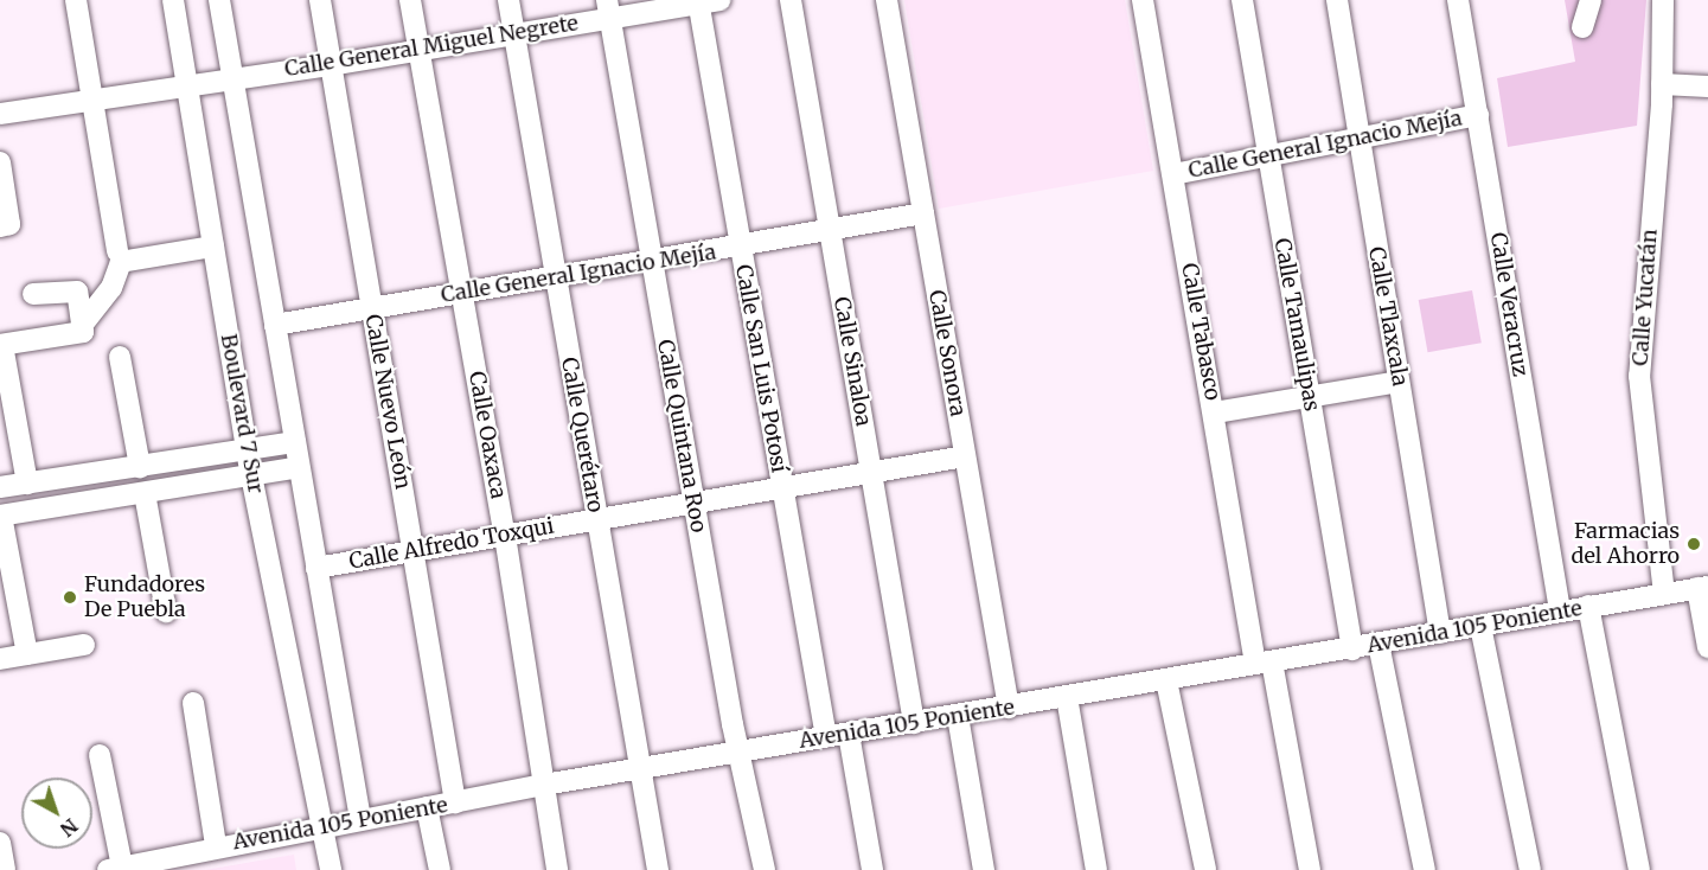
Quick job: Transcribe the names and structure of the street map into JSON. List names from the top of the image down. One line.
{"streets":{"street":["Calle General Miguel Negrete","Calle General Ignacio Mejía","Calle Yucatán","Calle Veracruz","Calle Tlaxcala","Calle Tamaulipas","Calle Tabasco","Calle Sonora","Calle Sinaloa","Calle San Luis Potosí","Calle Nuevo León","Boulevard 7 Sur","Calle Oaxaca","Calle Querétaro","Calle Quintana Roo","Calle Alfredo Toxqui","Avenida 105 Poniente"]},"crossings":[["Calle General Miguel Negrete","Calle San Luis Potosí"],["Calle General Miguel Negrete","Calle Nuevo León"],["Calle General Miguel Negrete","Boulevard 7 Sur"],["Calle General Miguel Negrete","Calle Oaxaca"],["Calle General Miguel Negrete","Calle Querétaro"],["Calle General Miguel Negrete","Calle Quintana Roo"],["Calle General Ignacio Mejía","Calle Veracruz"],["Calle General Ignacio Mejía","Calle Tlaxcala"],["Calle General Ignacio Mejía","Calle Tamaulipas"],["Calle General Ignacio Mejía","Calle Tabasco"],["Calle General Ignacio Mejía","Calle Sonora"],["Calle General Ignacio Mejía","Calle Sinaloa"],["Calle General Ignacio Mejía","Calle San Luis Potosí"],["Calle General Ignacio Mejía","Calle Nuevo León"],["Calle General Ignacio Mejía","Calle Oaxaca"],["Calle General Ignacio Mejía","Calle Querétaro"],["Calle General Ignacio Mejía","Calle Quintana Roo"],["Calle Yucatán","Avenida 105 Poniente"],["Calle Veracruz","Avenida 105 Poniente"],["Calle Tlaxcala","Avenida 105 Poniente"],["Calle Tamaulipas","Avenida 105 Poniente"],["Calle Tabasco","Avenida 105 Poniente"],["Calle Sonora","Calle Alfredo Toxqui"],["Calle Sonora","Avenida 105 Poniente"],["Calle Sinaloa","Calle Alfredo Toxqui"],["Calle Sinaloa","Avenida 105 Poniente"],["Calle San Luis Potosí","Calle Alfredo Toxqui"],["Calle San Luis Potosí","Avenida 105 Poniente"],["Calle Nuevo León","Calle Alfredo Toxqui"],["Calle Nuevo León","Avenida 105 Poniente"],["Boulevard 7 Sur","Avenida 105 Poniente"],["Calle Oaxaca","Calle Alfredo Toxqui"],["Calle Oaxaca","Avenida 105 Poniente"],["Calle Querétaro","Calle Alfredo Toxqui"],["Calle Querétaro","Avenida 105 Poniente"],["Calle Quintana Roo","Calle Alfredo Toxqui"],["Calle Quintana Roo","Avenida 105 Poniente"]],"places":["Farmacias del Ahorro","Fundadores De Puebla"],"north":"bottom right"}
